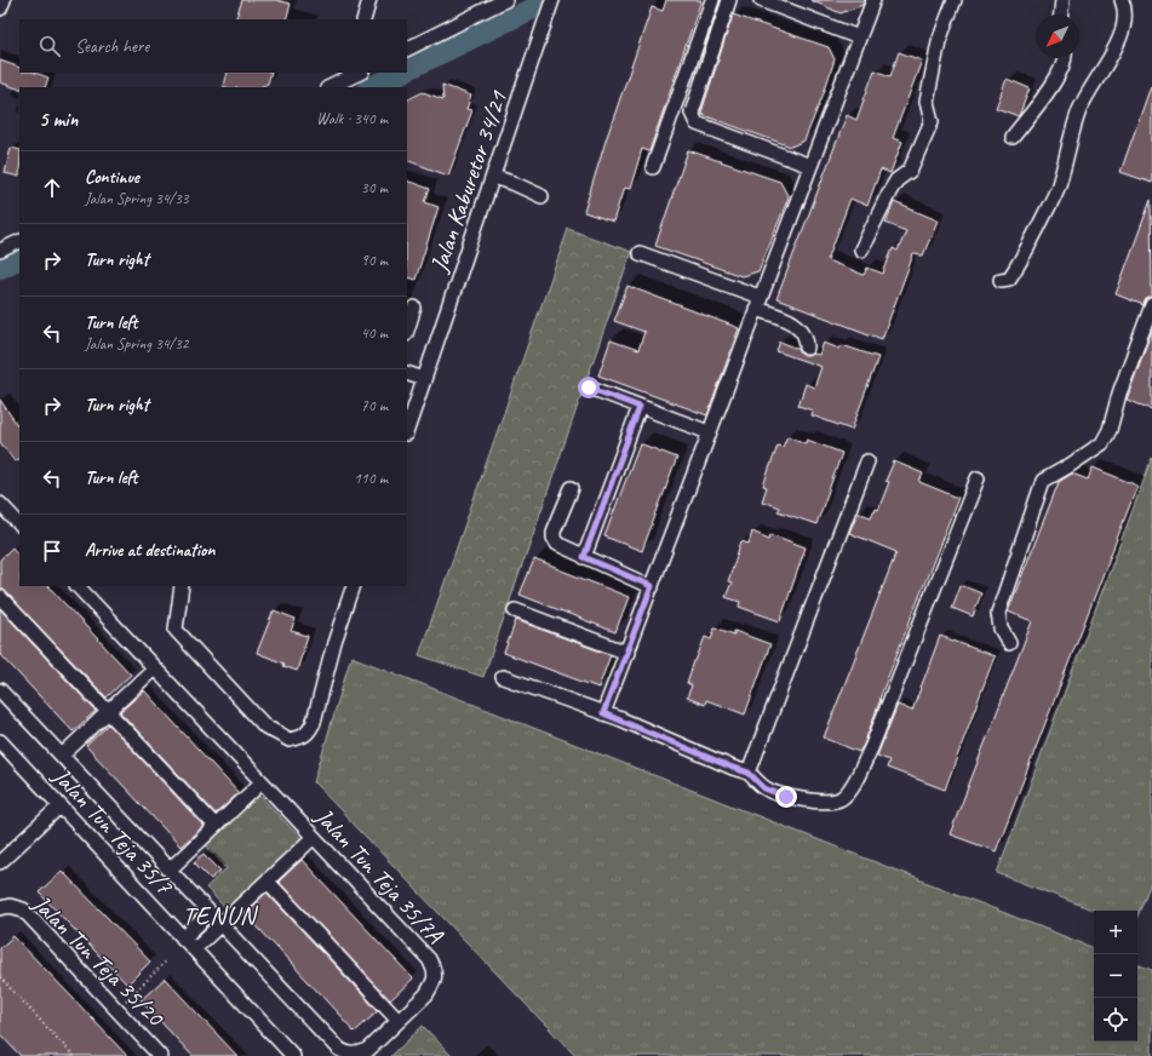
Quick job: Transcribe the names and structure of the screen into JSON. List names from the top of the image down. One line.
{"streets":{"street":["Jalan Kaburetor 34/21","Jalan Tun Teja 35/7","Jalan Tun Teja 35/7A","Jalan Tun Teja 35/20"]},"districts":["TENUN"],"north":"bottom left","page":{"search":"Search here","heading":["5 min","Walk · 340 m"],"list":[["Continue","Jalan Spring 34/33","30 m"],["Turn right","90 m"],["Turn left","Jalan Spring 34/32","40 m"],["Turn right","70 m"],["Turn left","110 m"],"Arrive at destination"],"map_buttons":["+","−"]}}
